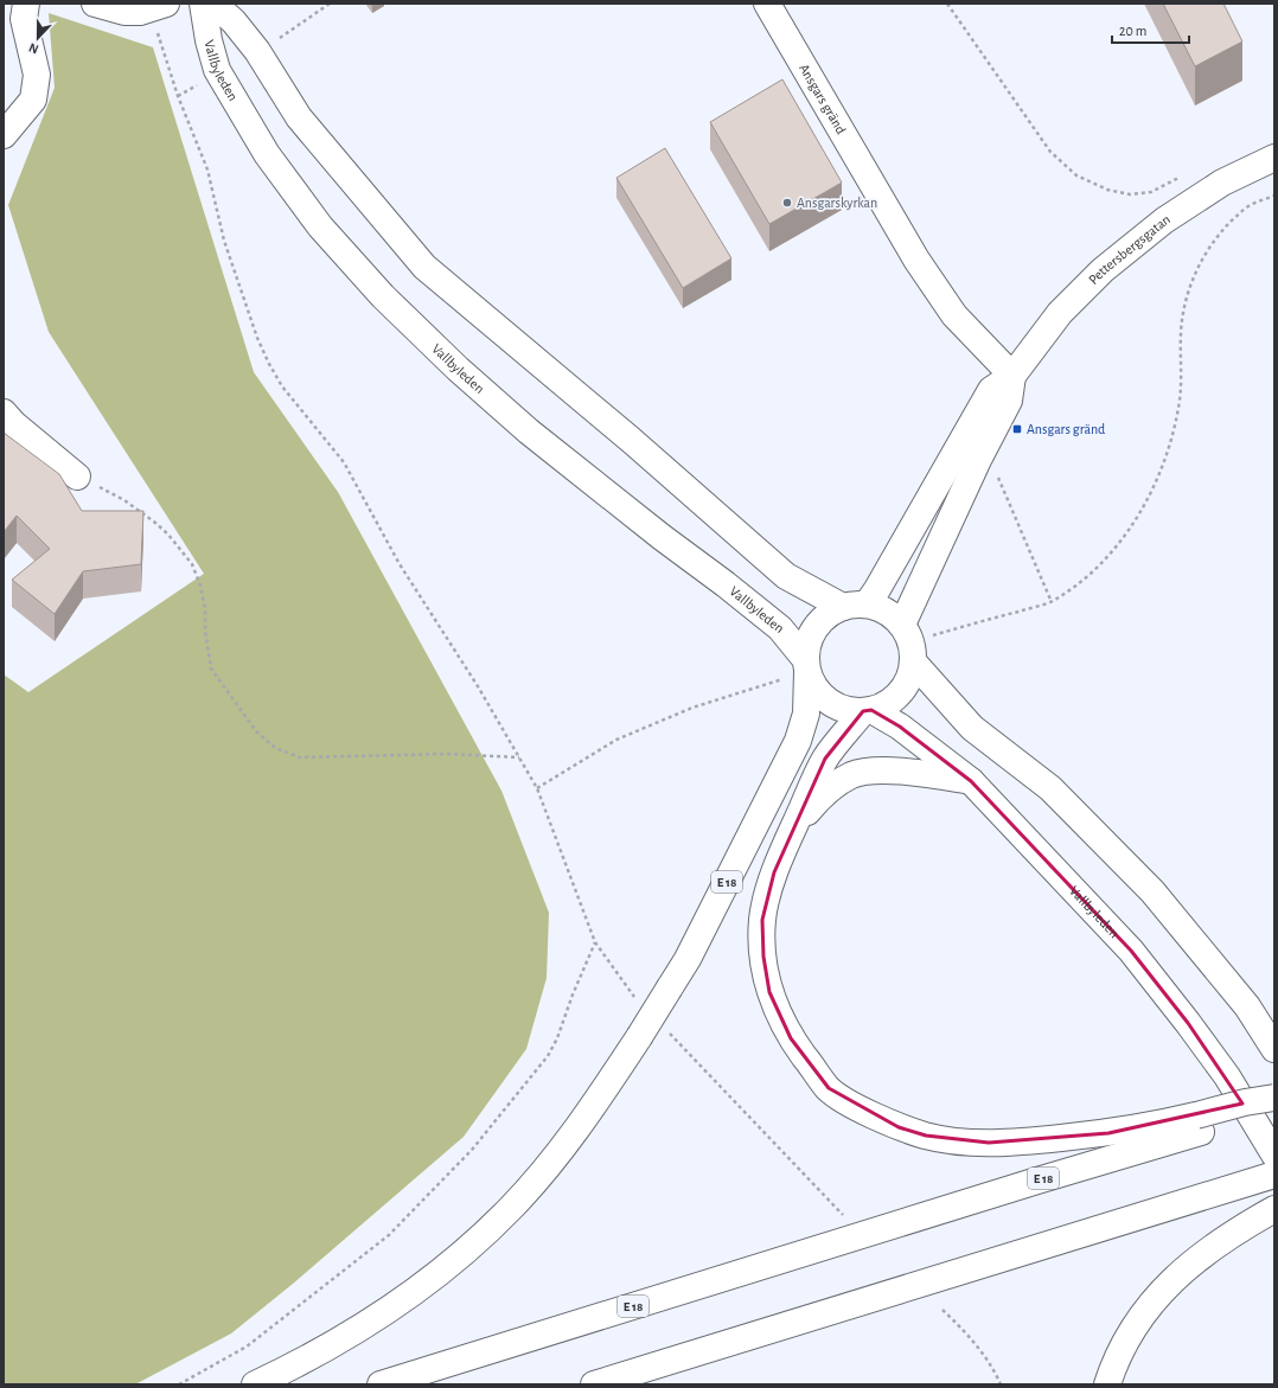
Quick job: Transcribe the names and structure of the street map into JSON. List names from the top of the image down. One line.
{"streets":{"main road":["Vallbyleden","Ansgars gränd","Pettersbergsgatan","E 18"]},"crossings":[["Vallbyleden","Pettersbergsgatan"],["Vallbyleden","E 18"],["Ansgars gränd","Pettersbergsgatan"],["Pettersbergsgatan","E 18"]],"places":{"other":["Ansgarskyrkan"],"transit":["Ansgars gränd"]},"scale_bar":"20 m","north":"bottom"}
